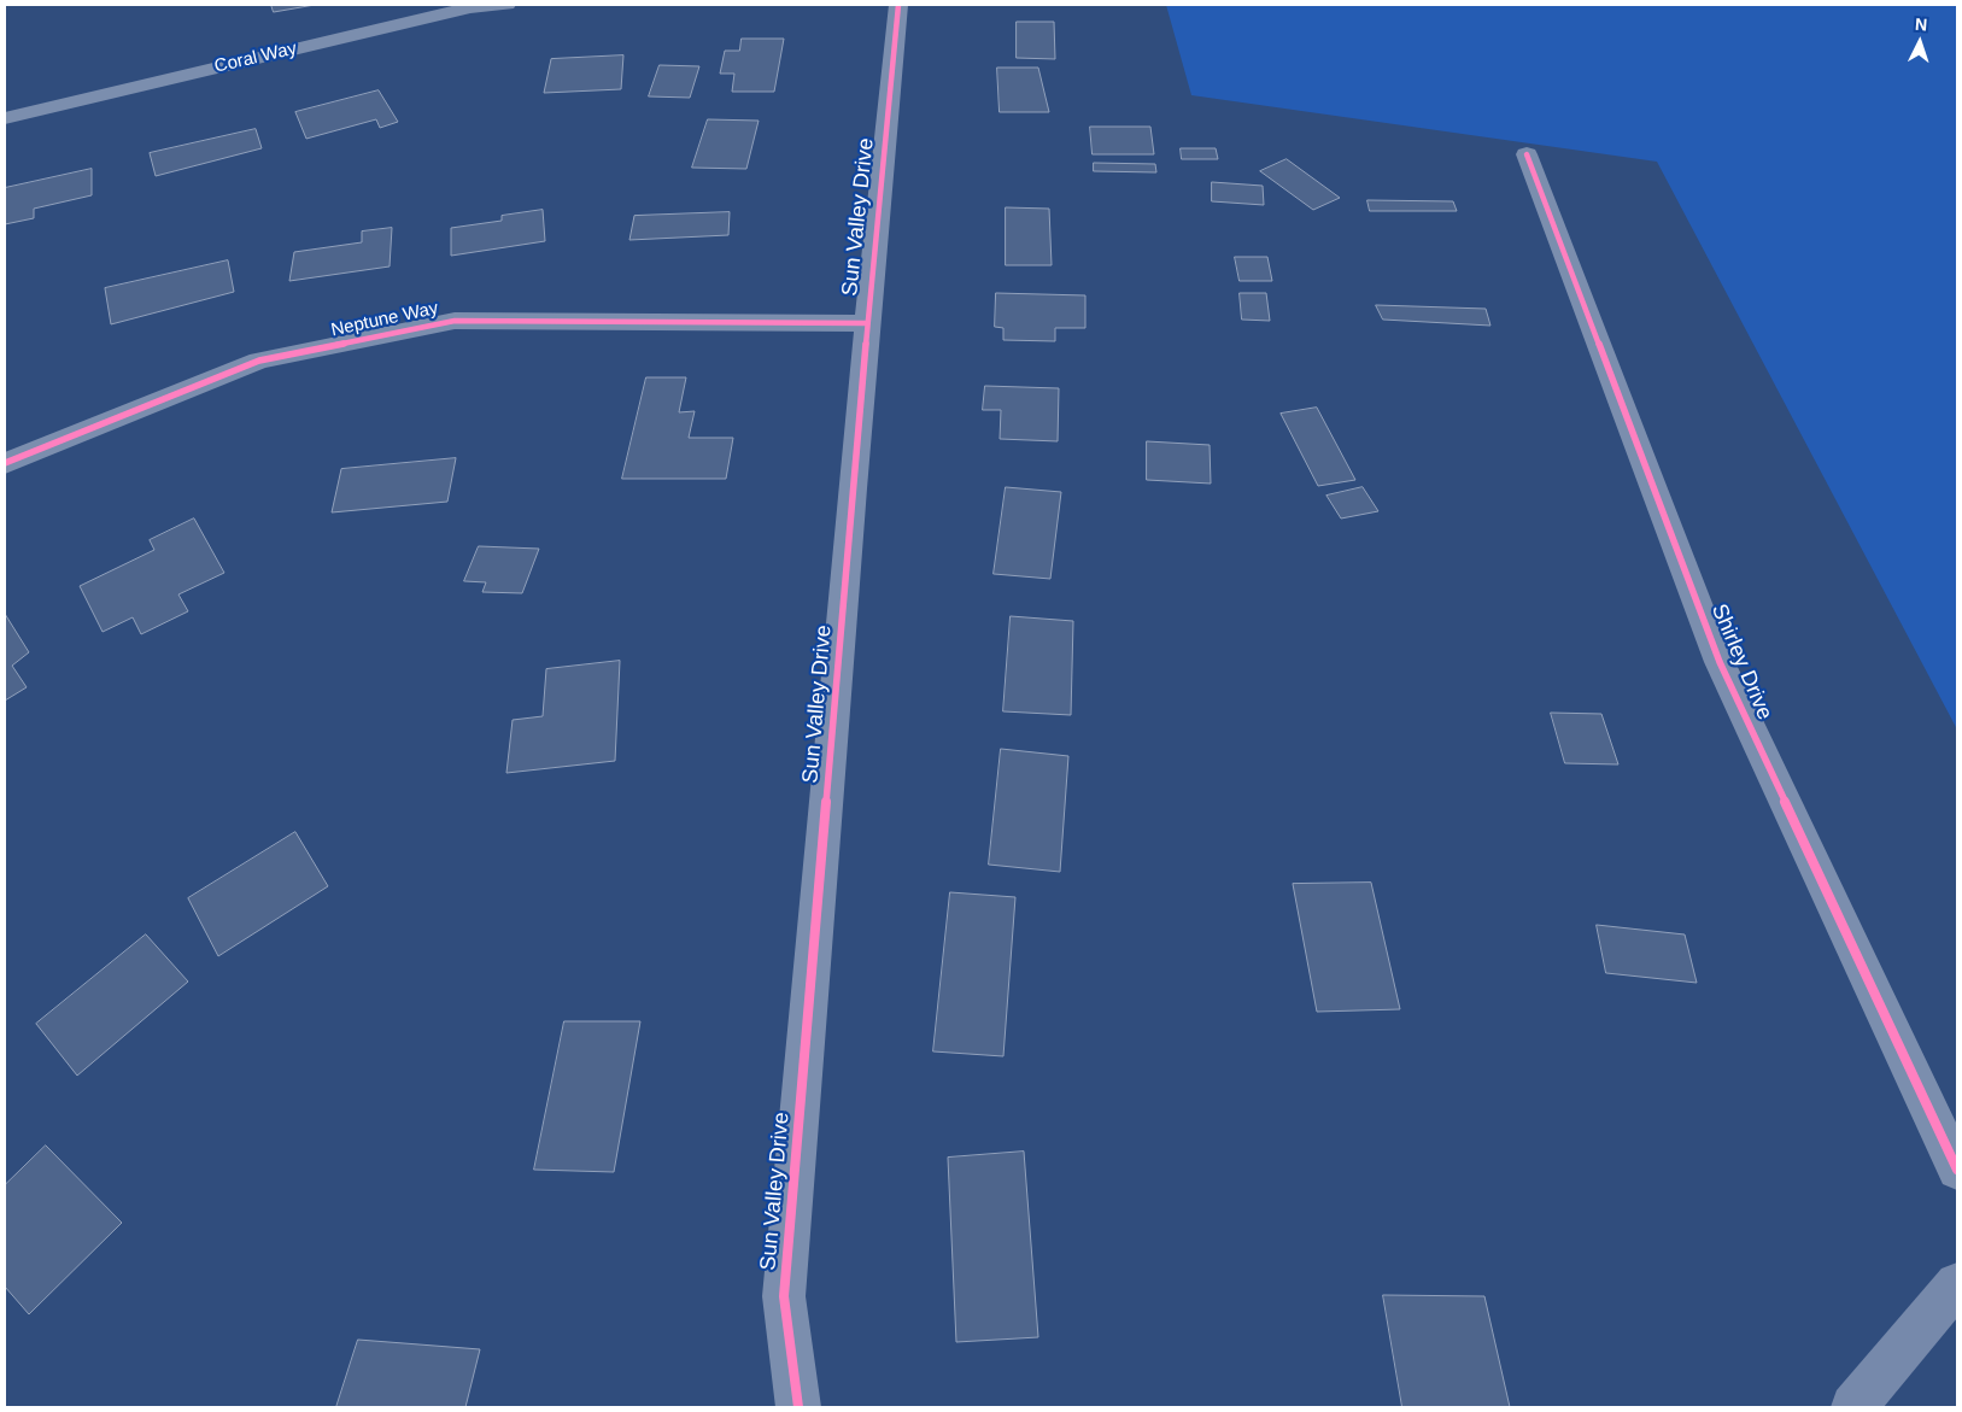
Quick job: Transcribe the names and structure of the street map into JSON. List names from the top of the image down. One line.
{"streets":{"street":["Coral Way","Sun Valley Drive","Neptune Way","Shirley Drive"]},"crossings":[["Sun Valley Drive","Neptune Way"]],"north":"top"}
